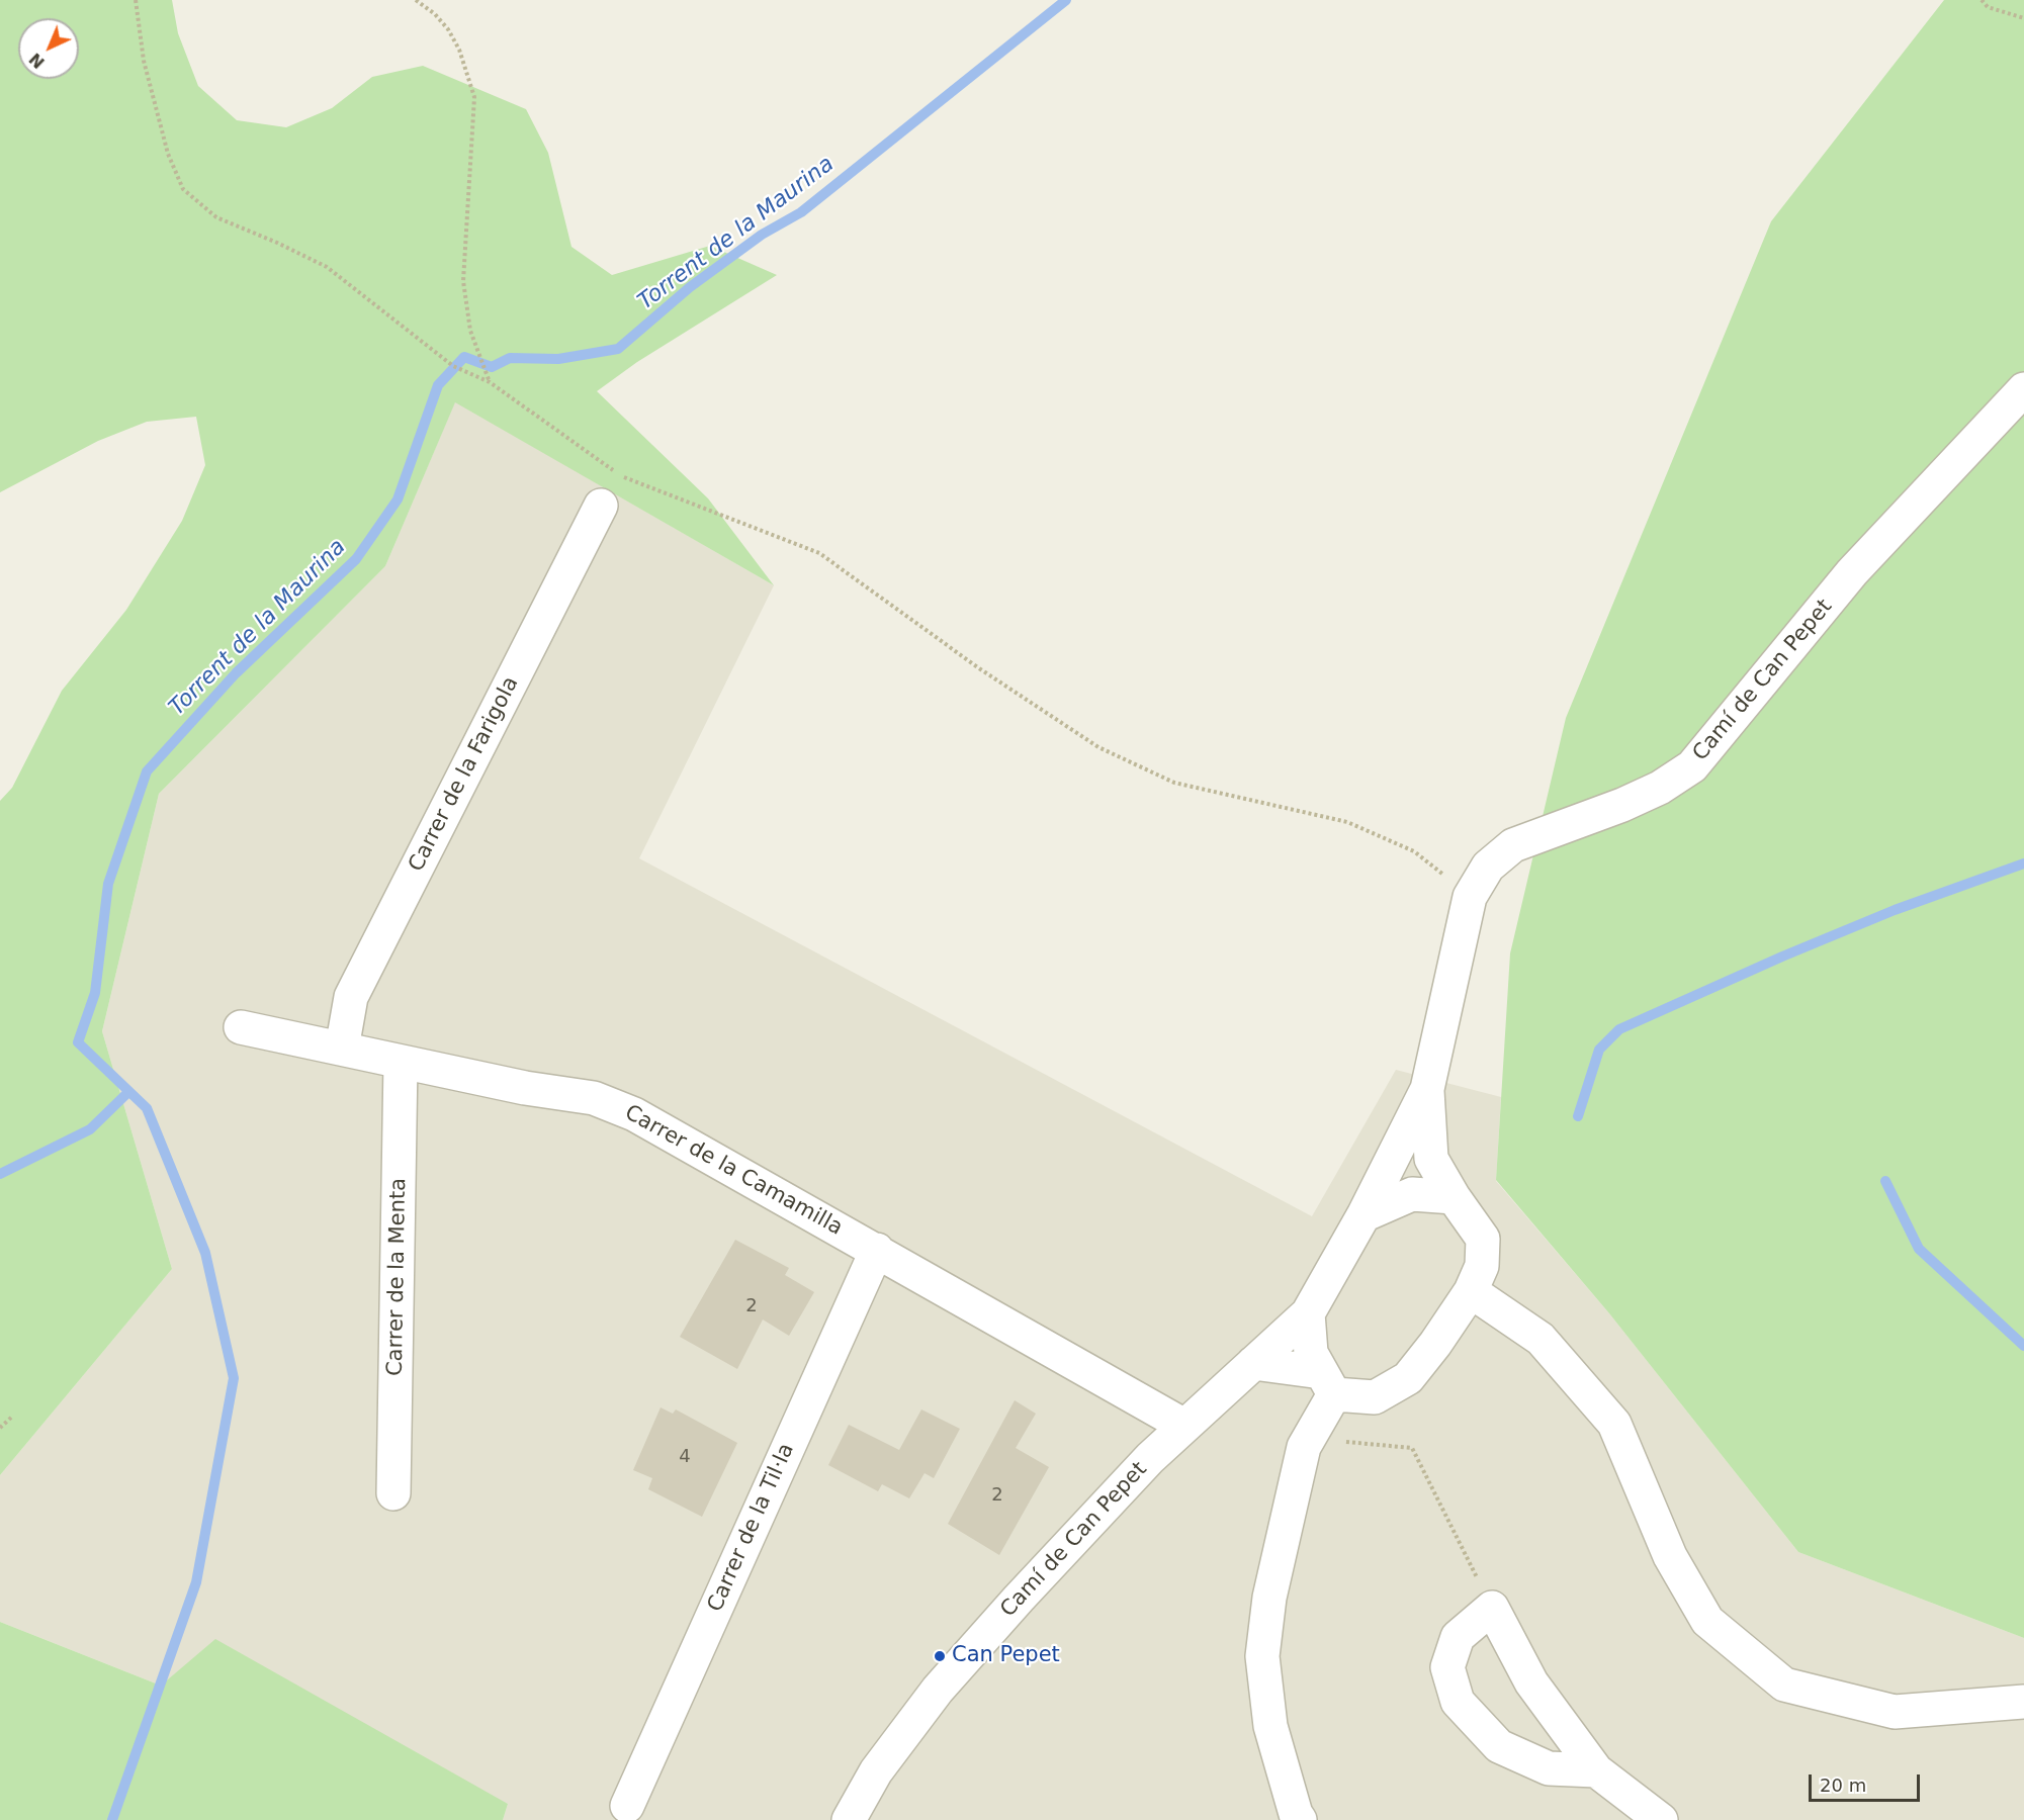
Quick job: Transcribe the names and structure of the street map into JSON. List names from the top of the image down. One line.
{"streets":{"street":["Camí de Can Pepet","Carrer de la Farigola","Carrer de la Camamilla","Carrer de la Menta","Carrer de la Til·la"]},"crossings":[["Camí de Can Pepet","Carrer de la Camamilla"],["Carrer de la Farigola","Carrer de la Camamilla"],["Carrer de la Camamilla","Carrer de la Menta"],["Carrer de la Camamilla","Carrer de la Til·la"]],"water":["Torrent de la Maurina"],"places":["Can Pepet"],"house_numbers":["2","4","2"],"scale_bar":"20 m","north":"bottom left"}
